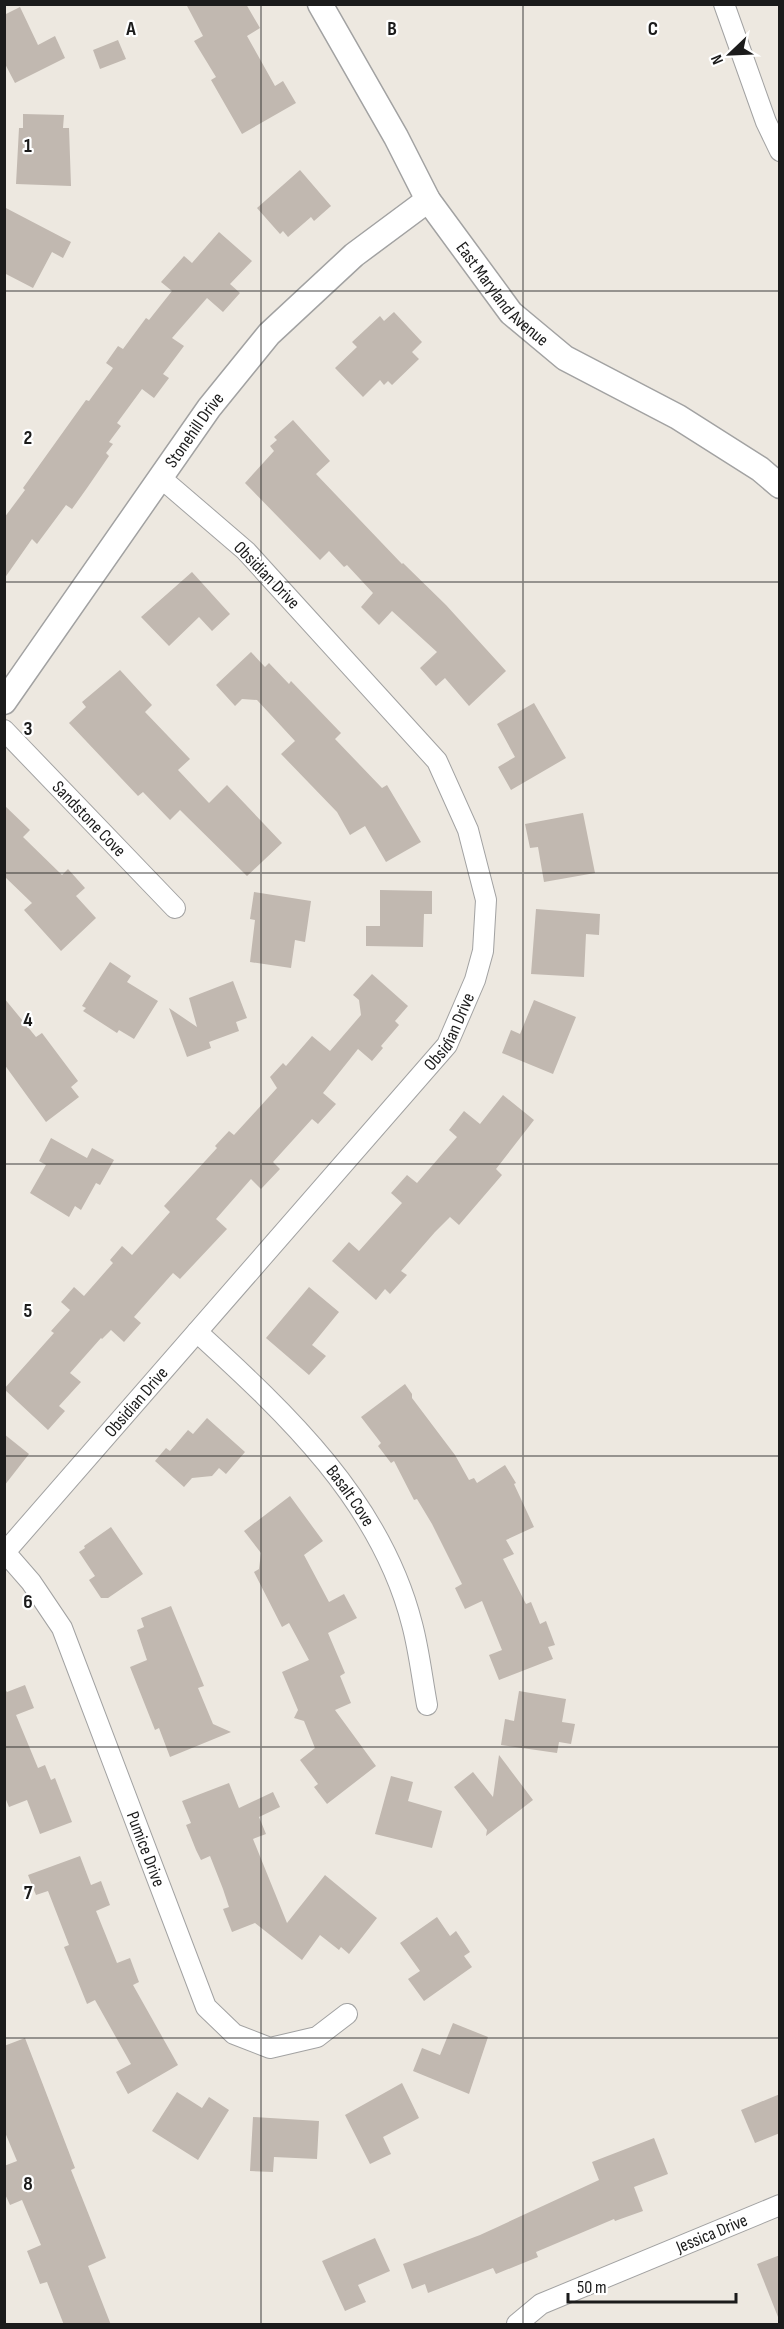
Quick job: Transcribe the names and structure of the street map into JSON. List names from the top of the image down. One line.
{"streets":{"street":["East Maryland Avenue","Stonehill Drive","Obsidian Drive","Sandstone Cove","Basalt Cove","Pumice Drive","Jessica Drive"]},"crossings":[["East Maryland Avenue","Stonehill Drive"],["Stonehill Drive","Obsidian Drive"],["Obsidian Drive","Basalt Cove"],["Obsidian Drive","Pumice Drive"]],"scale_bar":"50 m","north":"bottom left","grid":{"columns":["A","B","C"],"rows":["1","2","3","4","5","6","7","8"]}}
